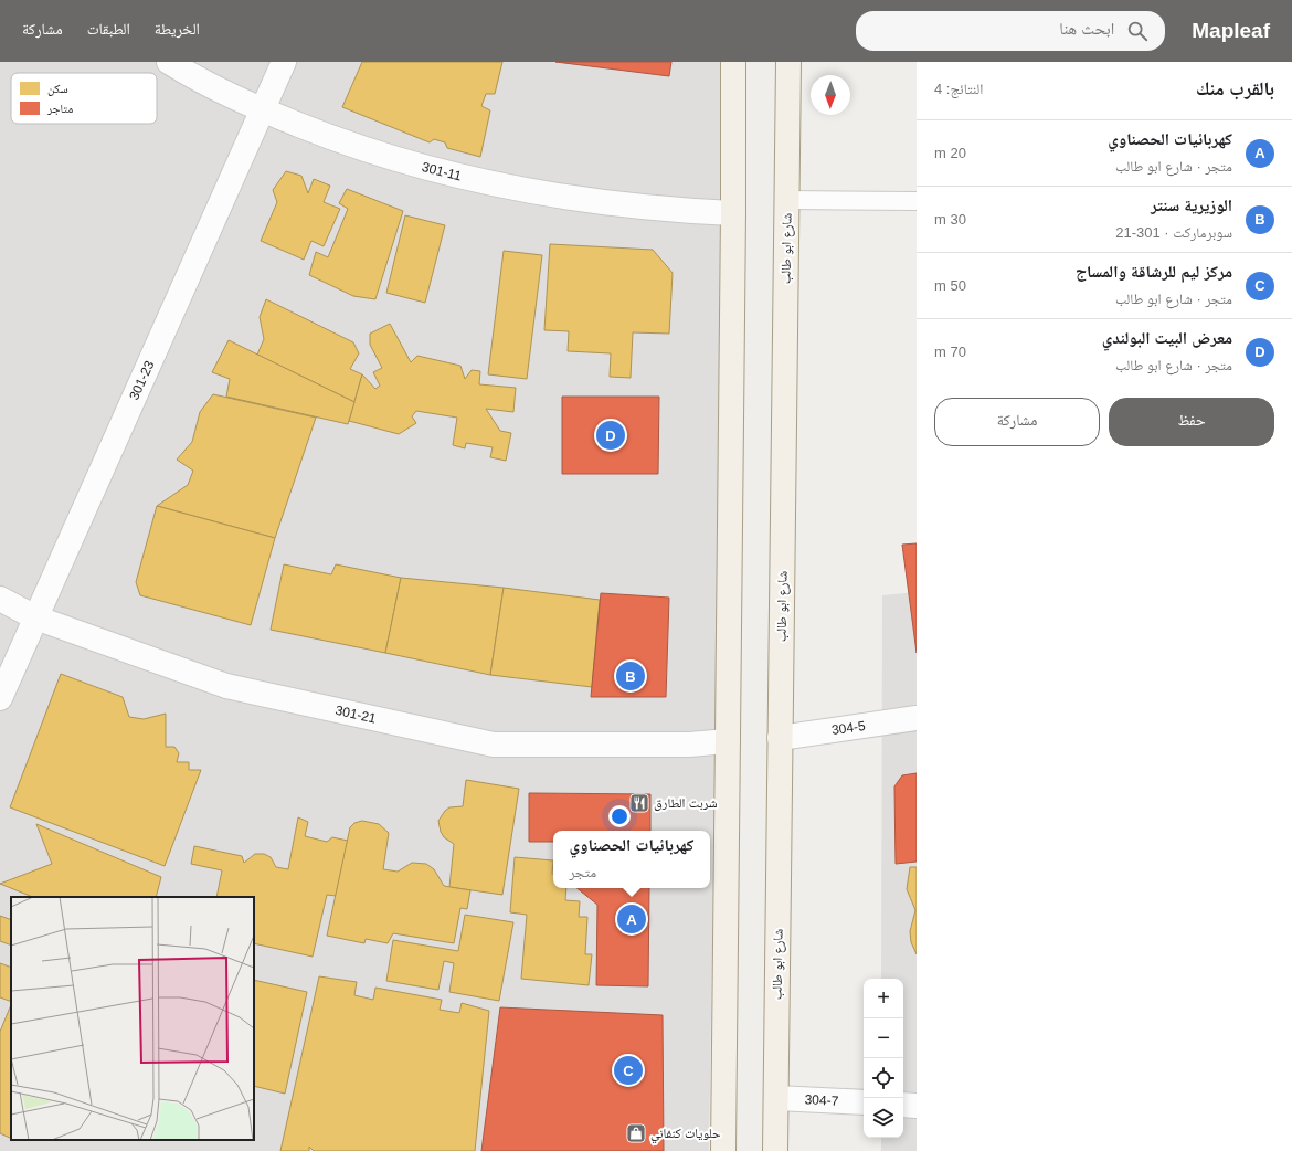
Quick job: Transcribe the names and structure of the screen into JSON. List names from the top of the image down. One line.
{"streets":{"main road":["شارع ابو طالب"],"street":["301-11","301-23","301-21","304-5","304-7"]},"crossings":[["301-11","301-23"],["شارع ابو طالب","304-5"],["شارع ابو طالب","304-7"],["301-23","301-21"]],"places":{"restaurant":["شربت الطارق"],"shop":["حلويات كنفاني"]},"legend":["سكن","متاجر"],"north":"bottom","page":{"header":"Mapleaf","search":"ابحث هنا","nav":["الخريطة","الطبقات","مشاركة"],"heading":["بالقرب منك","النتائج: 4"],"list":[{"mark":"A","name":"كهربائيات الحصناوي","note":"متجر · شارع ابو طالب","value":"20 m"},{"mark":"B","name":"الوزيرية سنتر","note":"سوبرماركت · 301-21","value":"30 m"},{"mark":"C","name":"مركز ليم للرشاقة والمساج","note":"متجر · شارع ابو طالب","value":"50 m"},{"mark":"D","name":"معرض البيت البولندي","note":"متجر · شارع ابو طالب","value":"70 m"}],"buttons":["حفظ","مشاركة"],"pins":["D","B","A","C"],"popup":["كهربائيات الحصناوي","متجر"],"map_buttons":["+","−"]}}
